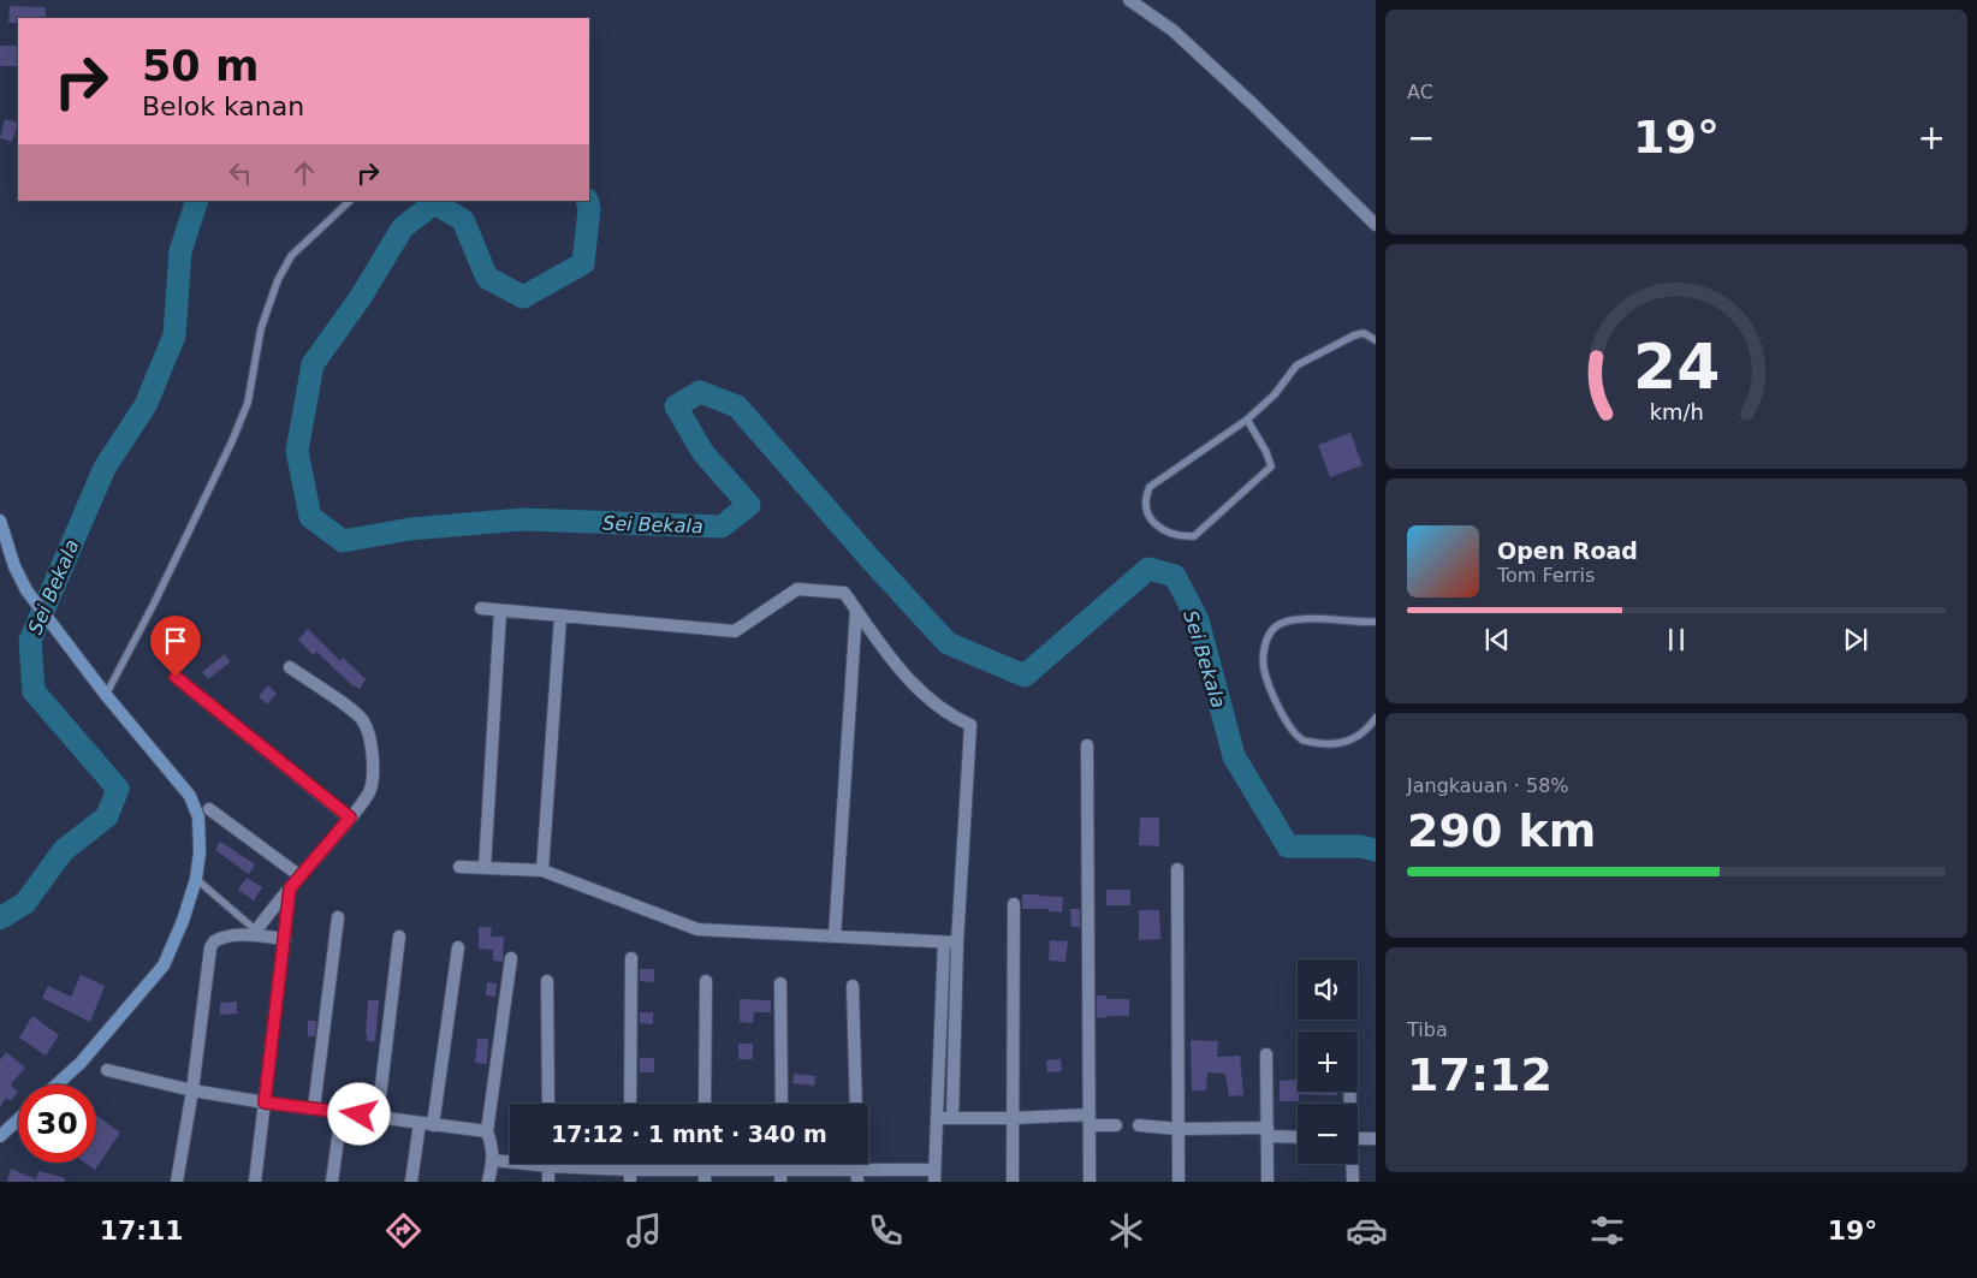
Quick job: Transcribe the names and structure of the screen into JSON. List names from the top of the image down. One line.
{"water":["Sei Bekala"],"page":{"tile":["AC",["Jangkauan · 58%","290 km"],["Tiba","17:12"]],"turn":["50 m","Belok kanan"],"heat":["−","19°","+"],"song":["Open Road","Tom Ferris"],"map_buttons":["+","−"],"limit":"30","trip":"17:12 · 1 mnt · 340 m","tabs":["17:11","19°"],"gauge":["24","km/h"]}}
